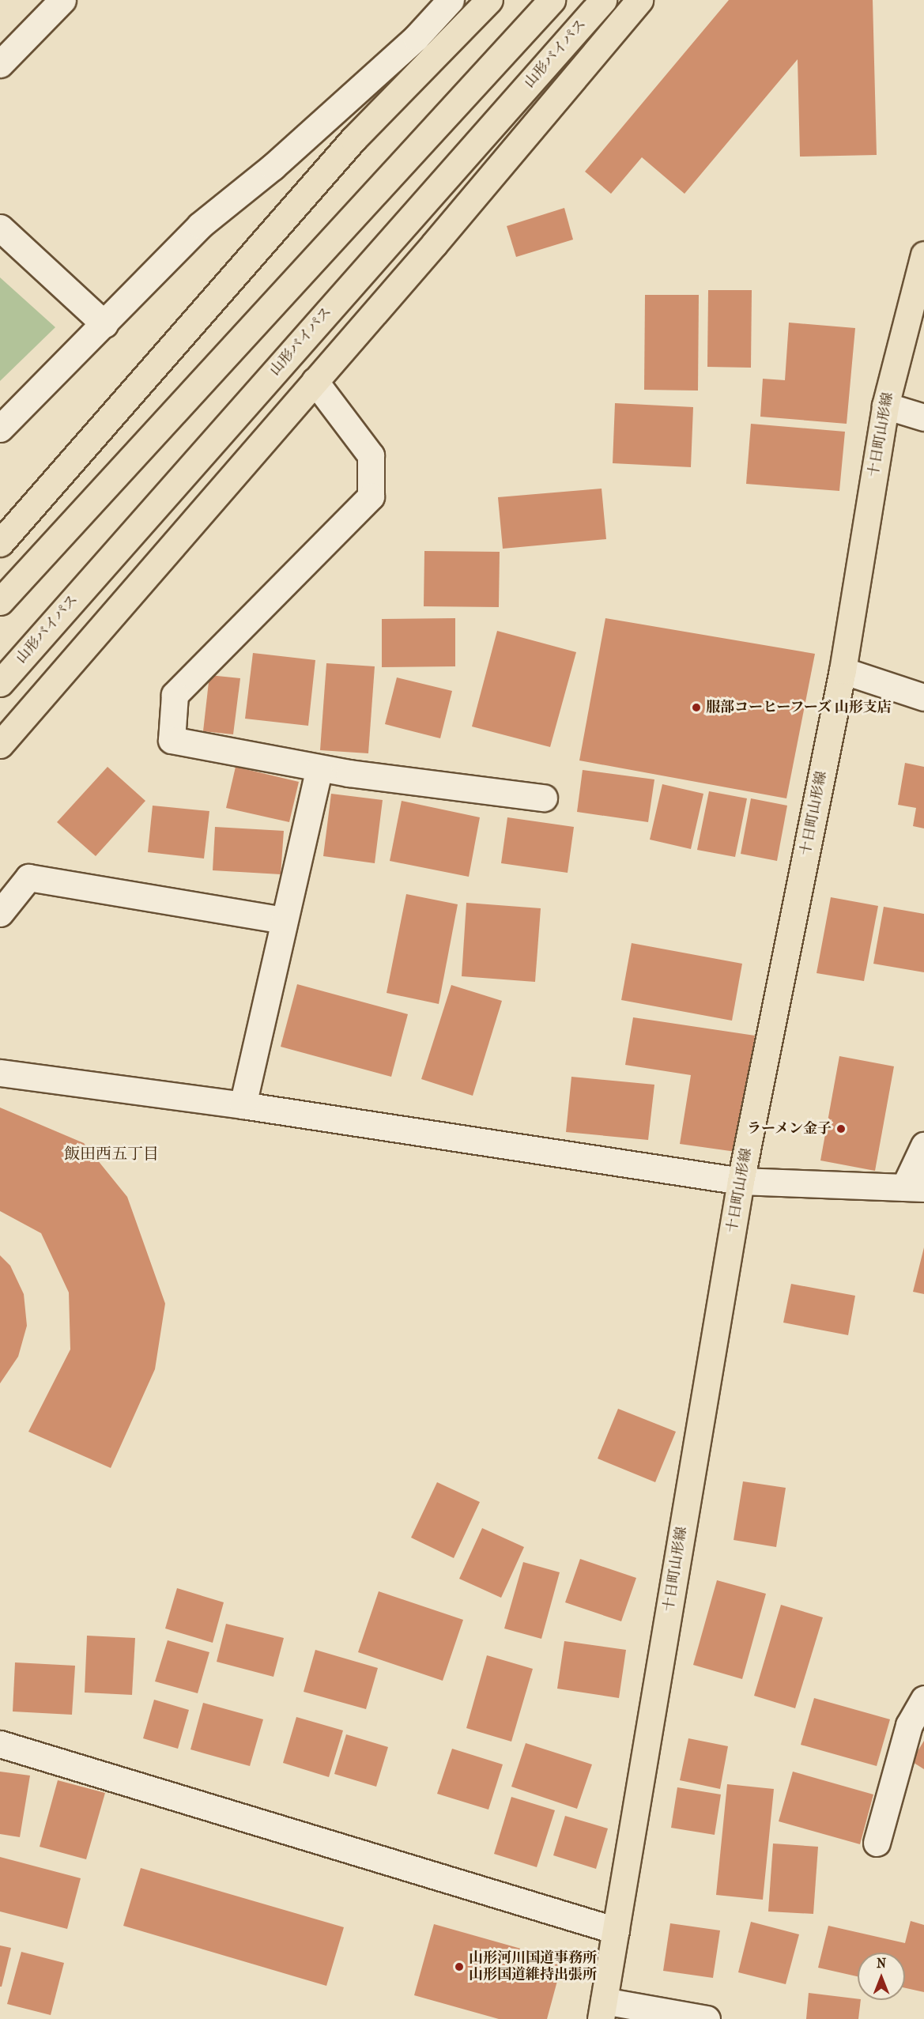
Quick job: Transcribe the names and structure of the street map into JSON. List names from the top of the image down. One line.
{"streets":{"main road":["山形バイパス","十日町山形線"]},"districts":["飯田西五丁目"],"places":["服部コーヒーフーズ 山形支店","ラーメン金子","山形河川国道事務所 山形国道維持出張所"],"north":"top"}
